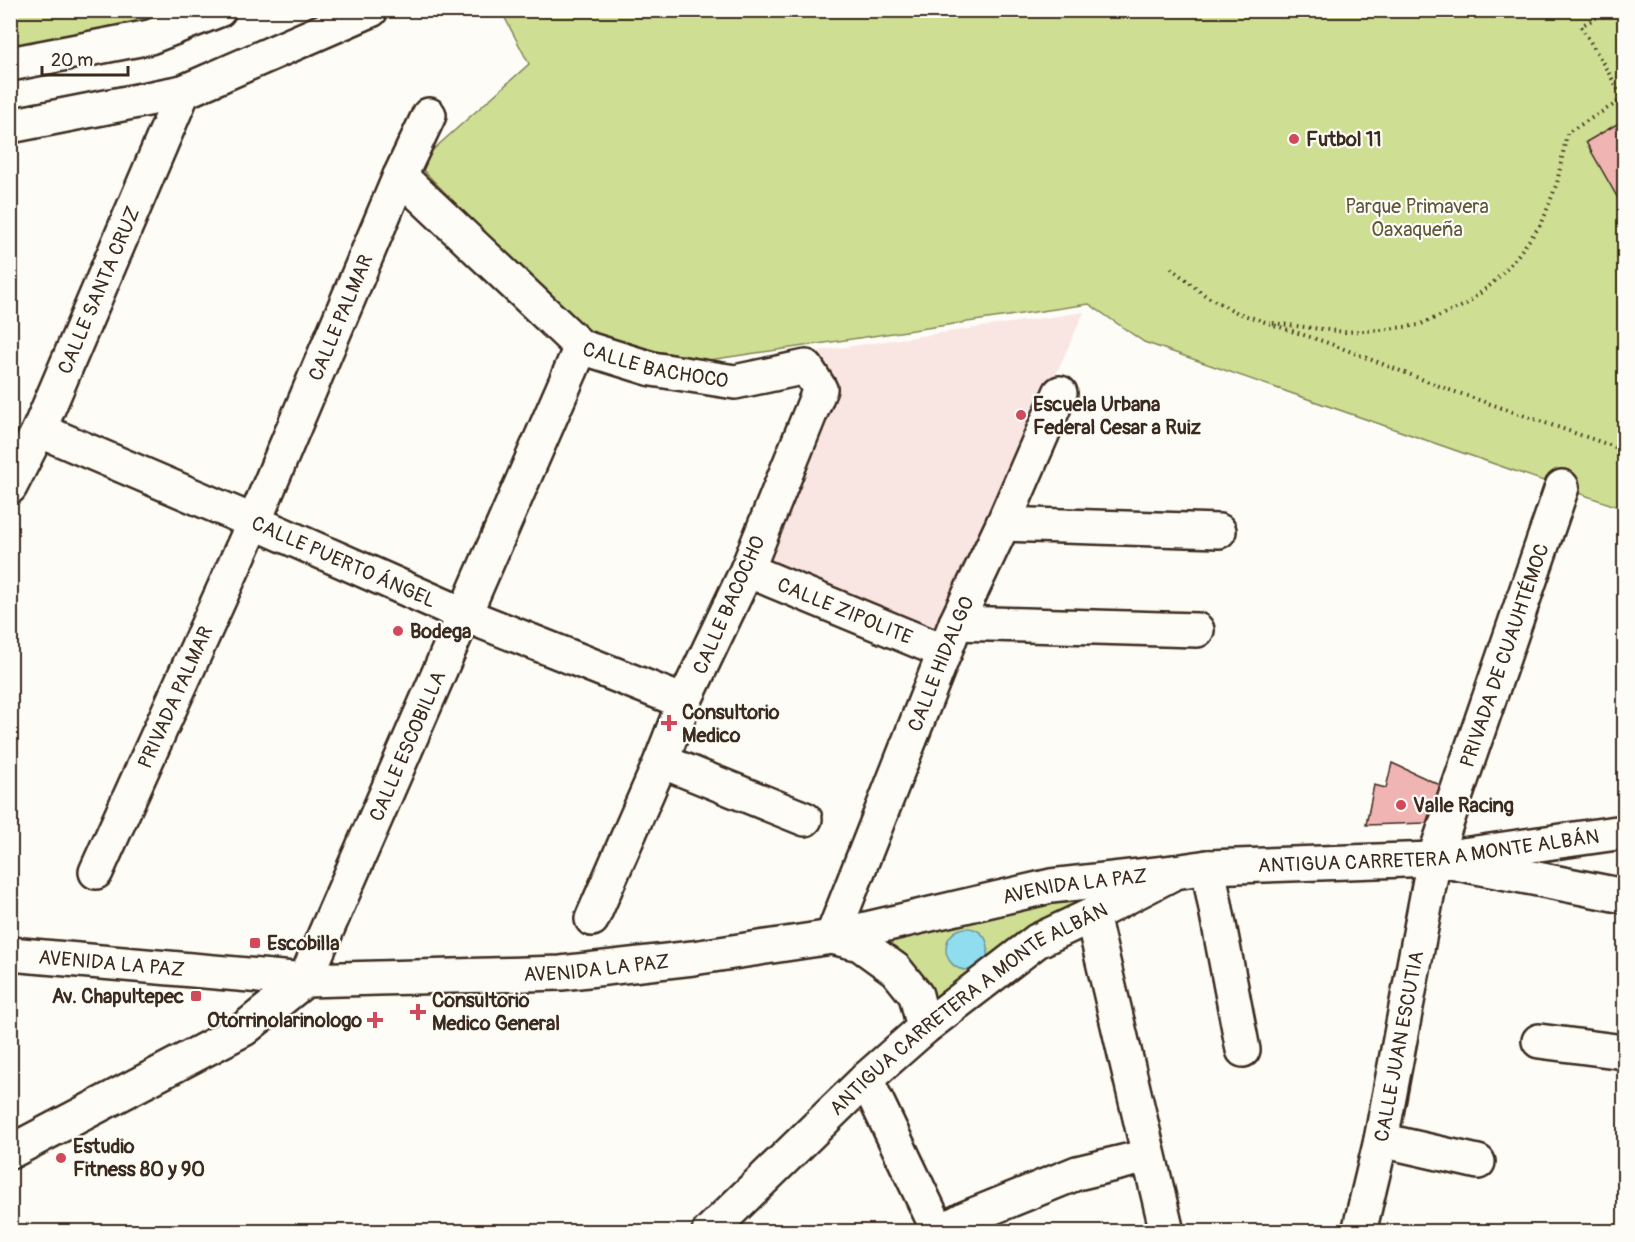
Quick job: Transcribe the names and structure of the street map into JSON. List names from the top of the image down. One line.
{"streets":{"street":["CALLE SANTA CRUZ","CALLE PALMAR","CALLE BACHOCO","CALLE PUERTO ÁNGEL","CALLE BACOCHO","CALLE ZIPOLITE","PRIVADA DE CUAUHTÉMOC","CALLE HIDALGO","PRIVADA PALMAR","CALLE ESCOBILLA","ANTIGUA CARRETERA A MONTE ALBÁN","AVENIDA LA PAZ","CALLE JUAN ESCUTIA"]},"crossings":[["CALLE SANTA CRUZ","CALLE PUERTO ÁNGEL"],["CALLE PALMAR","CALLE BACHOCO"],["CALLE PALMAR","CALLE PUERTO ÁNGEL"],["CALLE PALMAR","PRIVADA PALMAR"],["CALLE BACHOCO","CALLE BACOCHO"],["CALLE BACHOCO","CALLE ESCOBILLA"],["CALLE PUERTO ÁNGEL","CALLE BACOCHO"],["CALLE PUERTO ÁNGEL","PRIVADA PALMAR"],["CALLE PUERTO ÁNGEL","CALLE ESCOBILLA"],["CALLE BACOCHO","CALLE ZIPOLITE"],["CALLE ZIPOLITE","CALLE HIDALGO"],["PRIVADA DE CUAUHTÉMOC","ANTIGUA CARRETERA A MONTE ALBÁN"],["PRIVADA DE CUAUHTÉMOC","CALLE JUAN ESCUTIA"],["CALLE HIDALGO","AVENIDA LA PAZ"],["CALLE ESCOBILLA","AVENIDA LA PAZ"],["ANTIGUA CARRETERA A MONTE ALBÁN","AVENIDA LA PAZ"],["ANTIGUA CARRETERA A MONTE ALBÁN","CALLE JUAN ESCUTIA"]],"parks":["Parque Primavera Oaxaqueña"],"places":{"other":["Futbol 11","Escuela Urbana Federal Cesar a Ruiz","Bodega","Valle Racing","Estudio Fitness 80 y 90"],"health":["Consultorio Medico","Consultorio Medico General","Otorrinolarinologo"],"transit":["Escobilla","Av. Chapultepec"]},"scale_bar":"20 m"}
